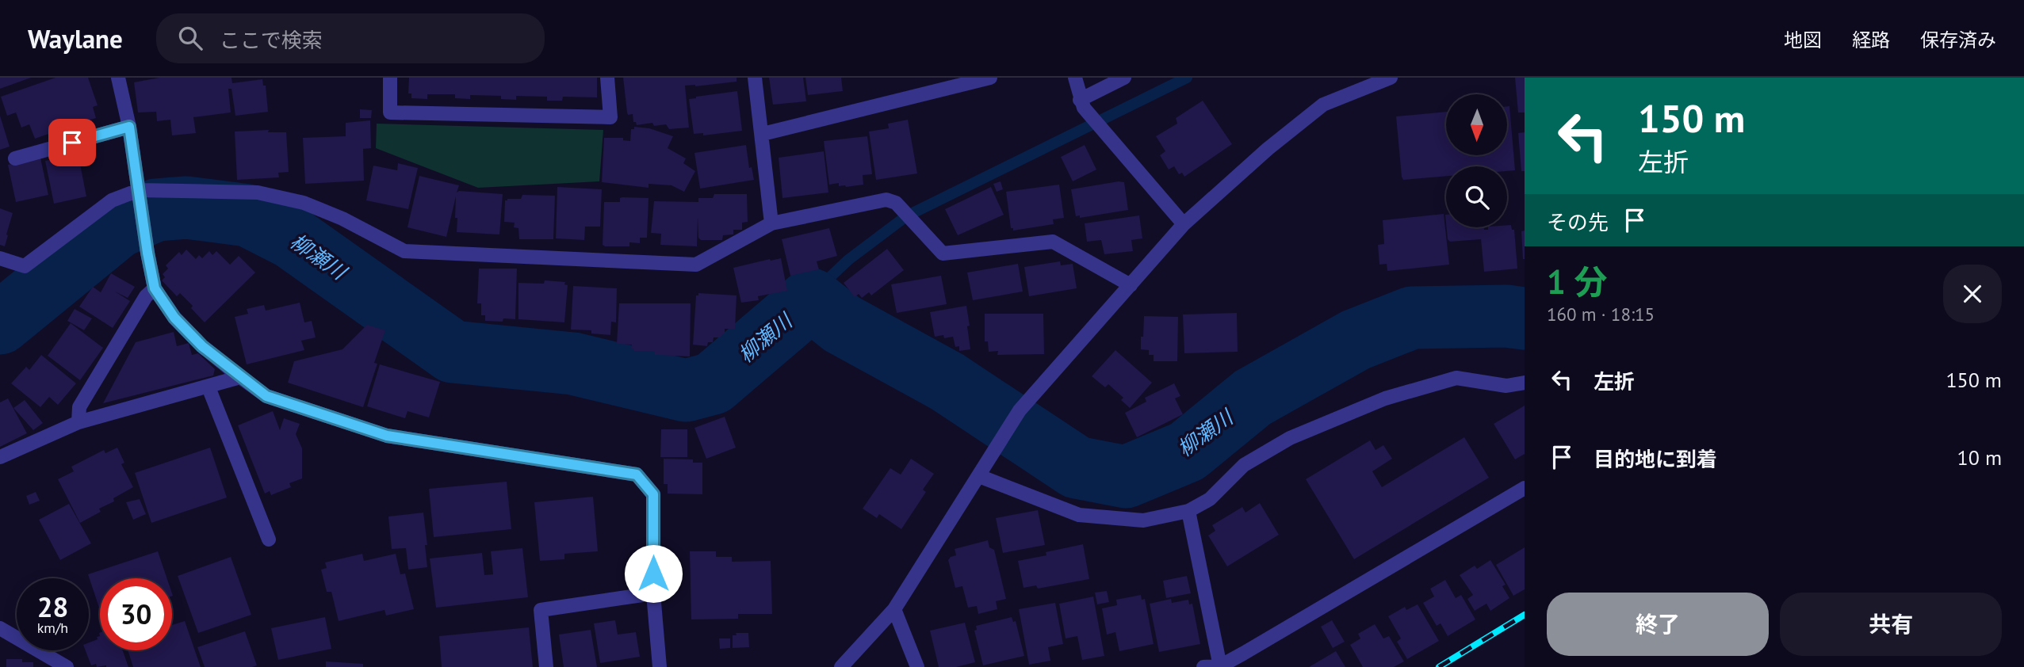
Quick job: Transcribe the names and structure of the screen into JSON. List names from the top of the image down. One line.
{"water":["柳瀬川"],"north":"bottom","page":{"header":"Waylane","search":"ここで検索","nav":["地図","経路","保存済み"],"turn":["150 m","左折"],"then":"その先","heading":["1 分","160 m · 18:15"],"list":[{"name":"左折","value":"150 m"},{"name":"目的地に到着","value":"10 m"}],"speed":"28 km/h","limit":"30","buttons":["終了","共有"]}}
